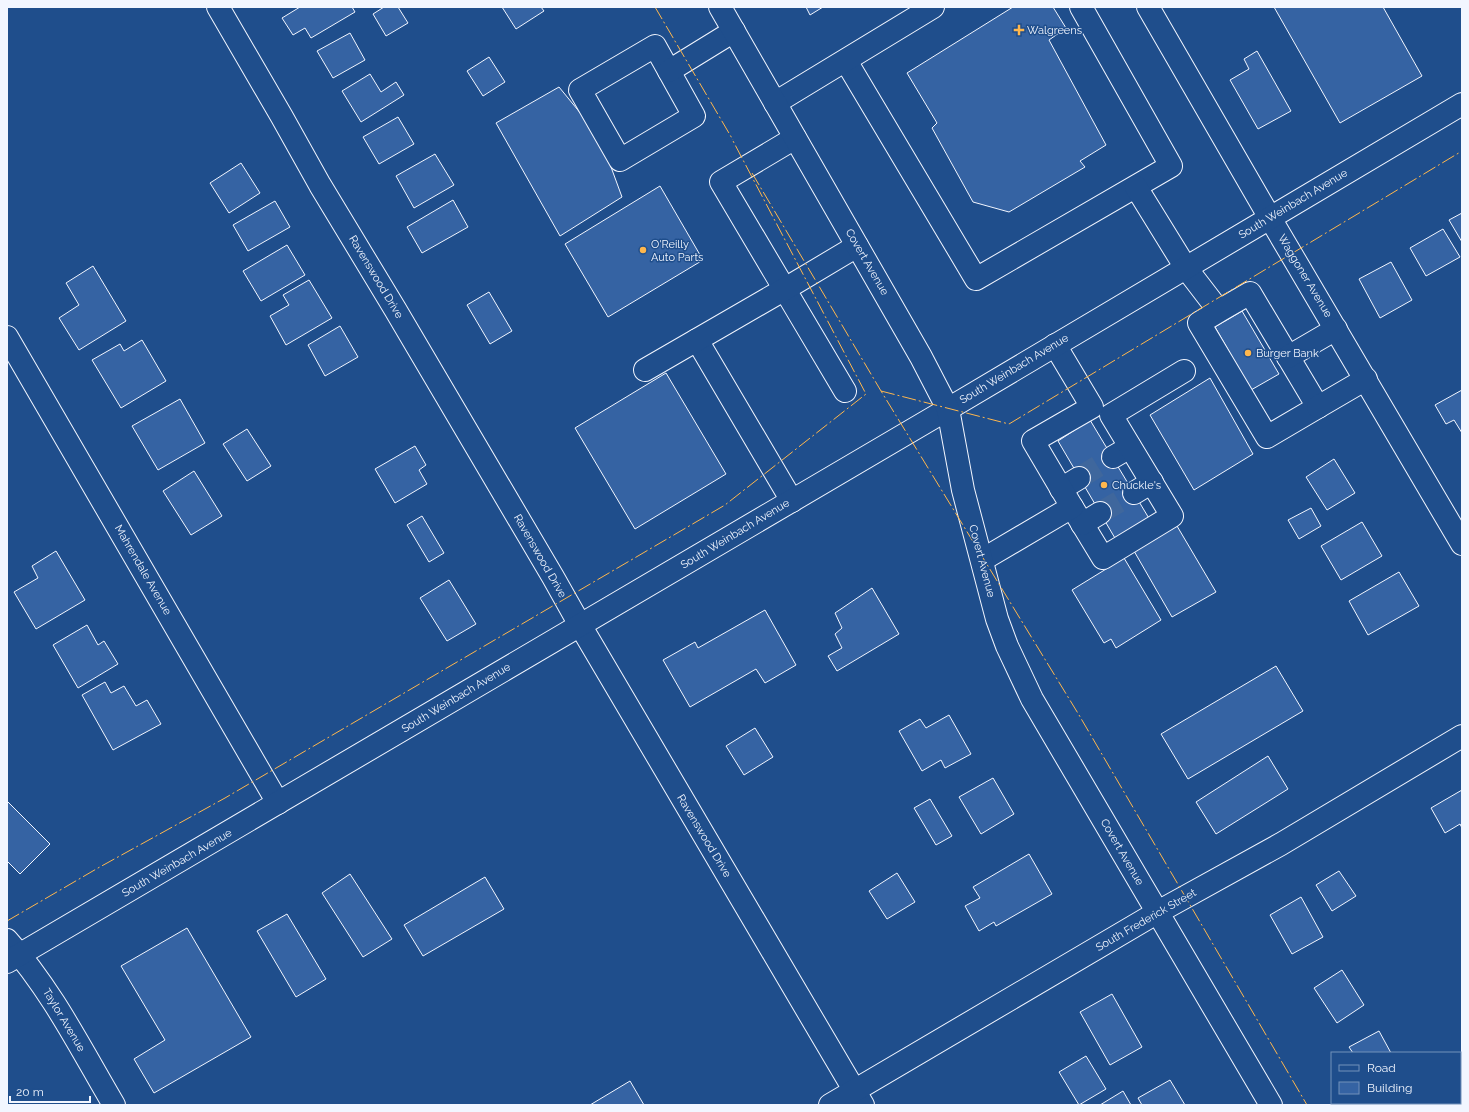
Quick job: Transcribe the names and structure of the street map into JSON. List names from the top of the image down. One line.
{"streets":{"street":["South Weinbach Avenue","Covert Avenue","Waggoner Avenue","Ravenswood Drive","Mahrendale Avenue","South Frederick Street","Taylor Avenue"]},"crossings":[["South Weinbach Avenue","Covert Avenue"],["South Weinbach Avenue","Waggoner Avenue"],["South Weinbach Avenue","Ravenswood Drive"],["South Weinbach Avenue","Mahrendale Avenue"],["South Weinbach Avenue","Taylor Avenue"],["Covert Avenue","South Frederick Street"],["Ravenswood Drive","South Frederick Street"]],"places":{"health":["Walgreens"],"other":["O'Reilly Auto Parts","Burger Bank","Chuckle's"]},"legend":["Road","Building"],"scale_bar":"20 m"}
